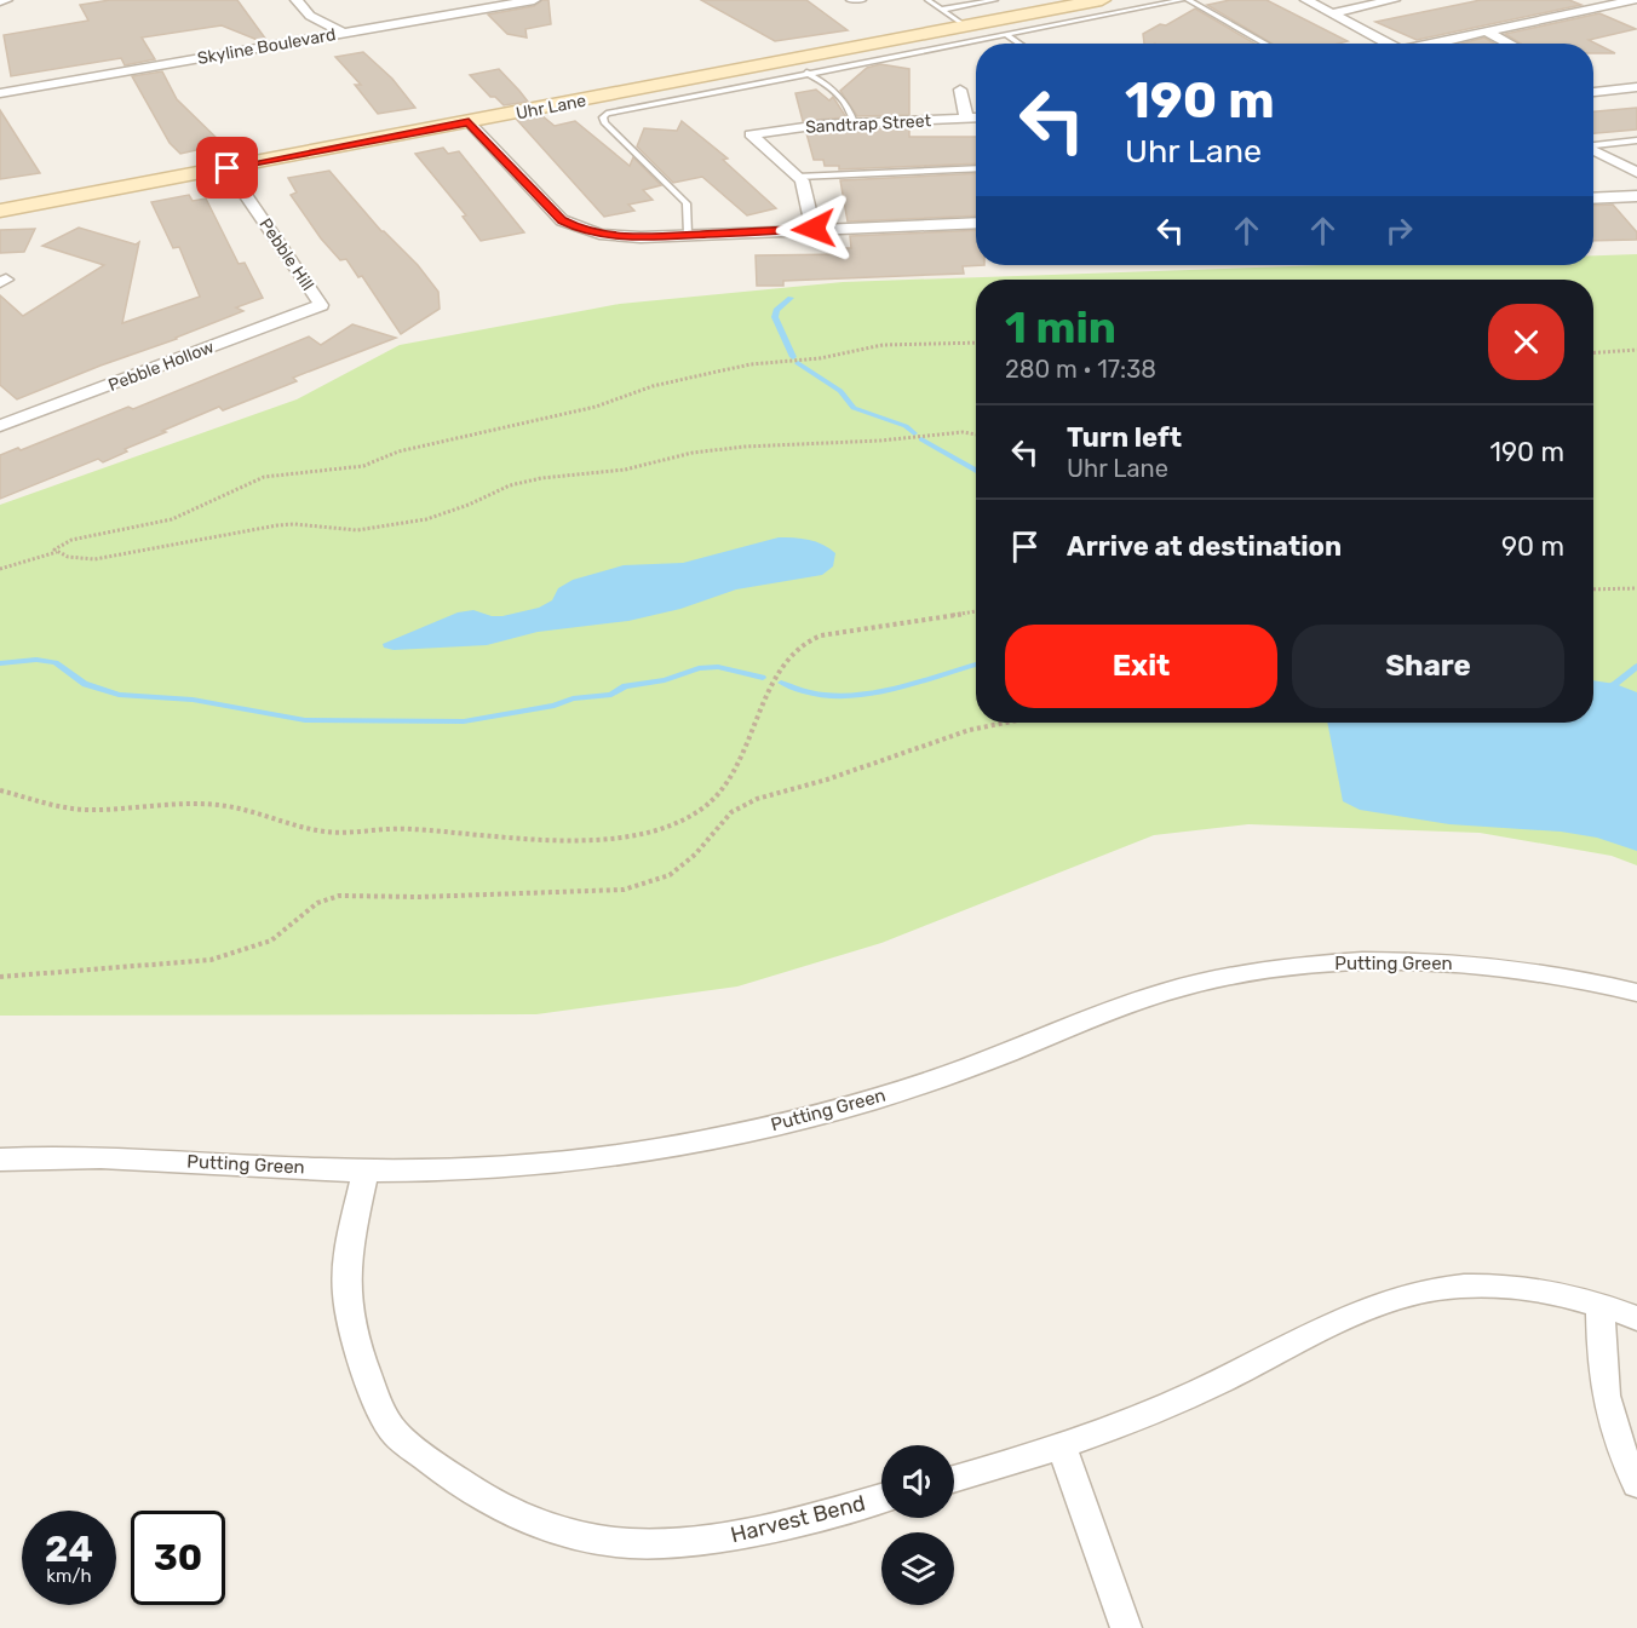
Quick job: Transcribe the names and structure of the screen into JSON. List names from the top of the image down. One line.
{"streets":{"street":["Skyline Boulevard","Uhr Lane","Sandtrap Street","Pebble Hill","Pebble Hollow","Putting Green","Harvest Bend"]},"crossings":[["Uhr Lane","Pebble Hill"],["Pebble Hill","Pebble Hollow"],["Putting Green","Harvest Bend"]],"page":{"turn":["190 m","Uhr Lane"],"heading":["1 min","280 m · 17:38"],"list":[{"name":"Turn left","note":"Uhr Lane","value":"190 m"},{"name":"Arrive at destination","value":"90 m"}],"buttons":["Exit","Share"],"speed":"24 km/h","limit":"30"}}
